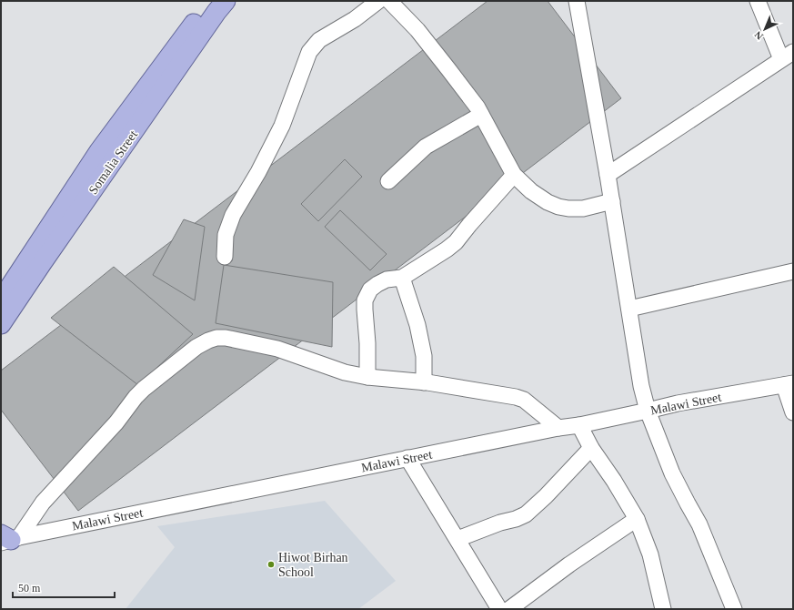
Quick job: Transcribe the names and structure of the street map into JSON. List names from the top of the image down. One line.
{"streets":{"main road":["Somalia Street"],"street":["Malawi Street"]},"places":["Hiwot Birhan School"],"scale_bar":"50 m","north":"bottom left"}
